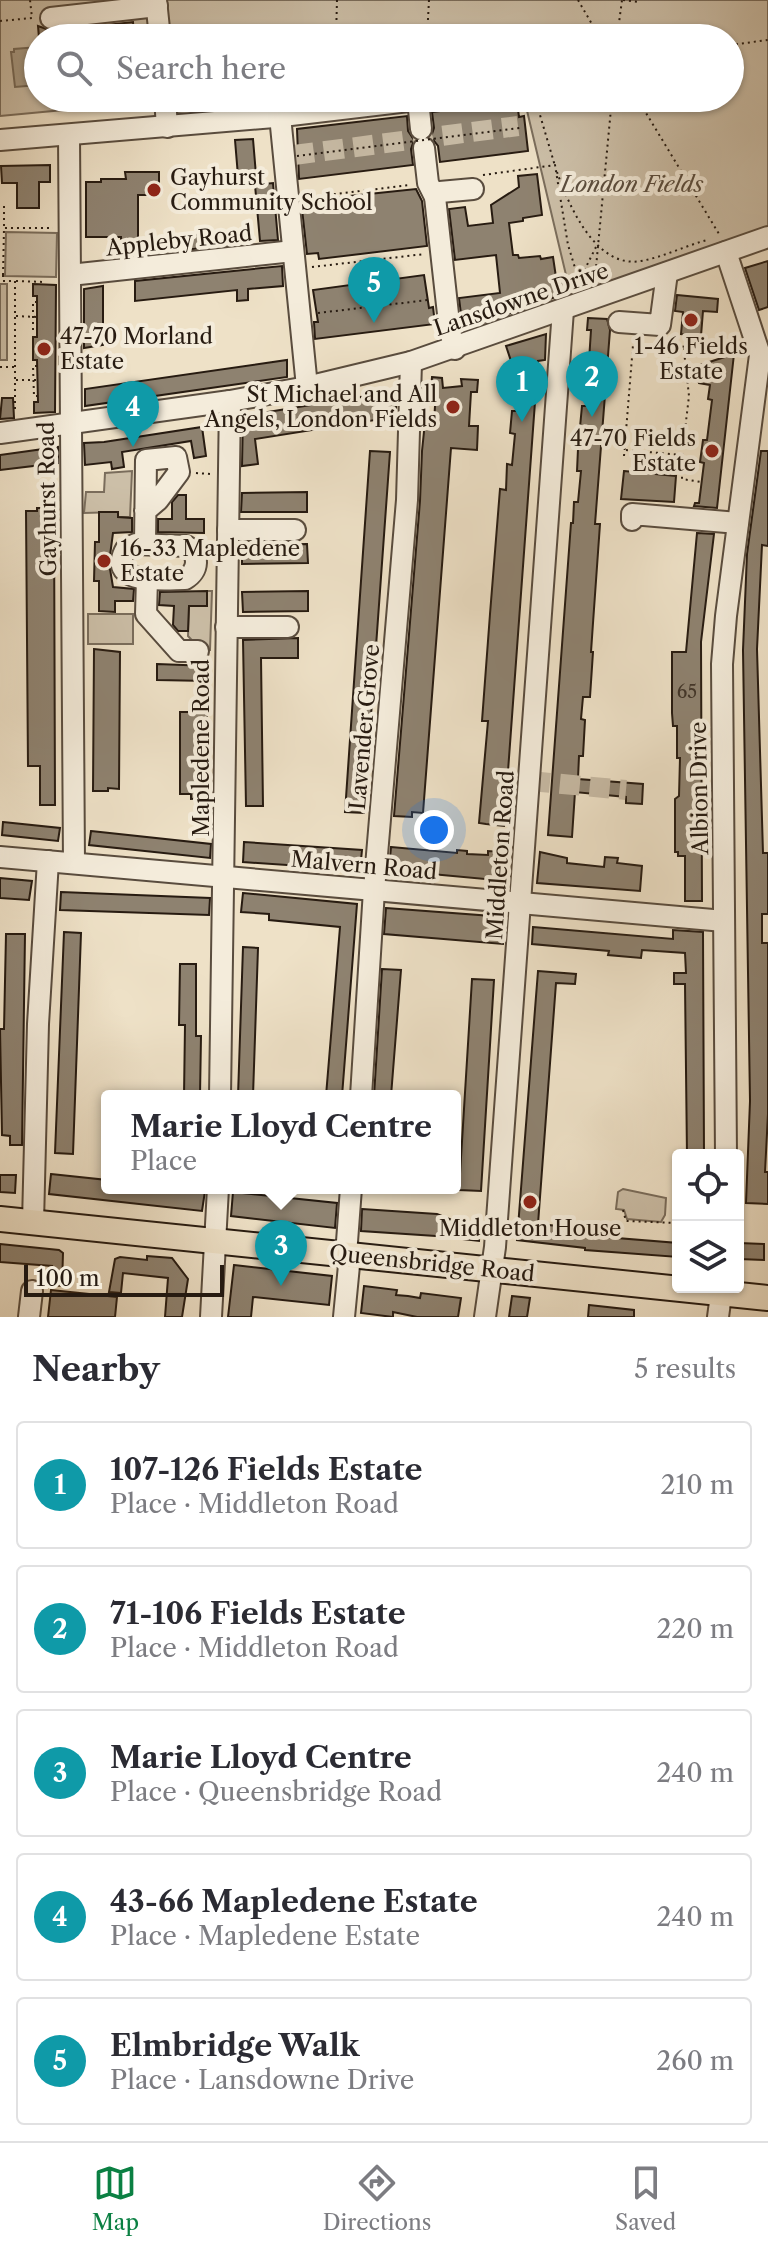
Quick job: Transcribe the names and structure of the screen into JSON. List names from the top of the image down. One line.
{"streets":{"main road":["Queensbridge Road"],"street":["Appleby Road","Lansdowne Drive","Gayhurst Road","Lavender Grove","Mapledene Road","Albion Drive","Middleton Road","Malvern Road"]},"crossings":[["Appleby Road","Gayhurst Road"],["Lansdowne Drive","Gayhurst Road"],["Lansdowne Drive","Lavender Grove"],["Lansdowne Drive","Mapledene Road"],["Lansdowne Drive","Albion Drive"],["Lansdowne Drive","Middleton Road"],["Gayhurst Road","Malvern Road"],["Lavender Grove","Malvern Road"],["Mapledene Road","Malvern Road"],["Albion Drive","Malvern Road"],["Middleton Road","Malvern Road"],["Middleton Road","Queensbridge Road"]],"parks":["London Fields"],"places":["Gayhurst Community School","1-46 Fields Estate","47-70 Morland Estate","St Michael and All Angels, London Fields","47-70 Fields Estate","16-33 Mapledene Estate","Middleton House"],"house_numbers":["65"],"scale_bar":"100 m","page":{"search":"Search here","pins":["5","2","1","4","3"],"popup":["Marie Lloyd Centre","Place"],"scale":"100 m","heading":["Nearby","5 results"],"list":[{"mark":"1","name":"107-126 Fields Estate","note":"Place · Middleton Road","value":"210 m"},{"mark":"2","name":"71-106 Fields Estate","note":"Place · Middleton Road","value":"220 m"},{"mark":"3","name":"Marie Lloyd Centre","note":"Place · Queensbridge Road","value":"240 m"},{"mark":"4","name":"43-66 Mapledene Estate","note":"Place · Mapledene Estate","value":"240 m"},{"mark":"5","name":"Elmbridge Walk","note":"Place · Lansdowne Drive","value":"260 m"}],"nav":["Map","Directions","Saved"]}}
